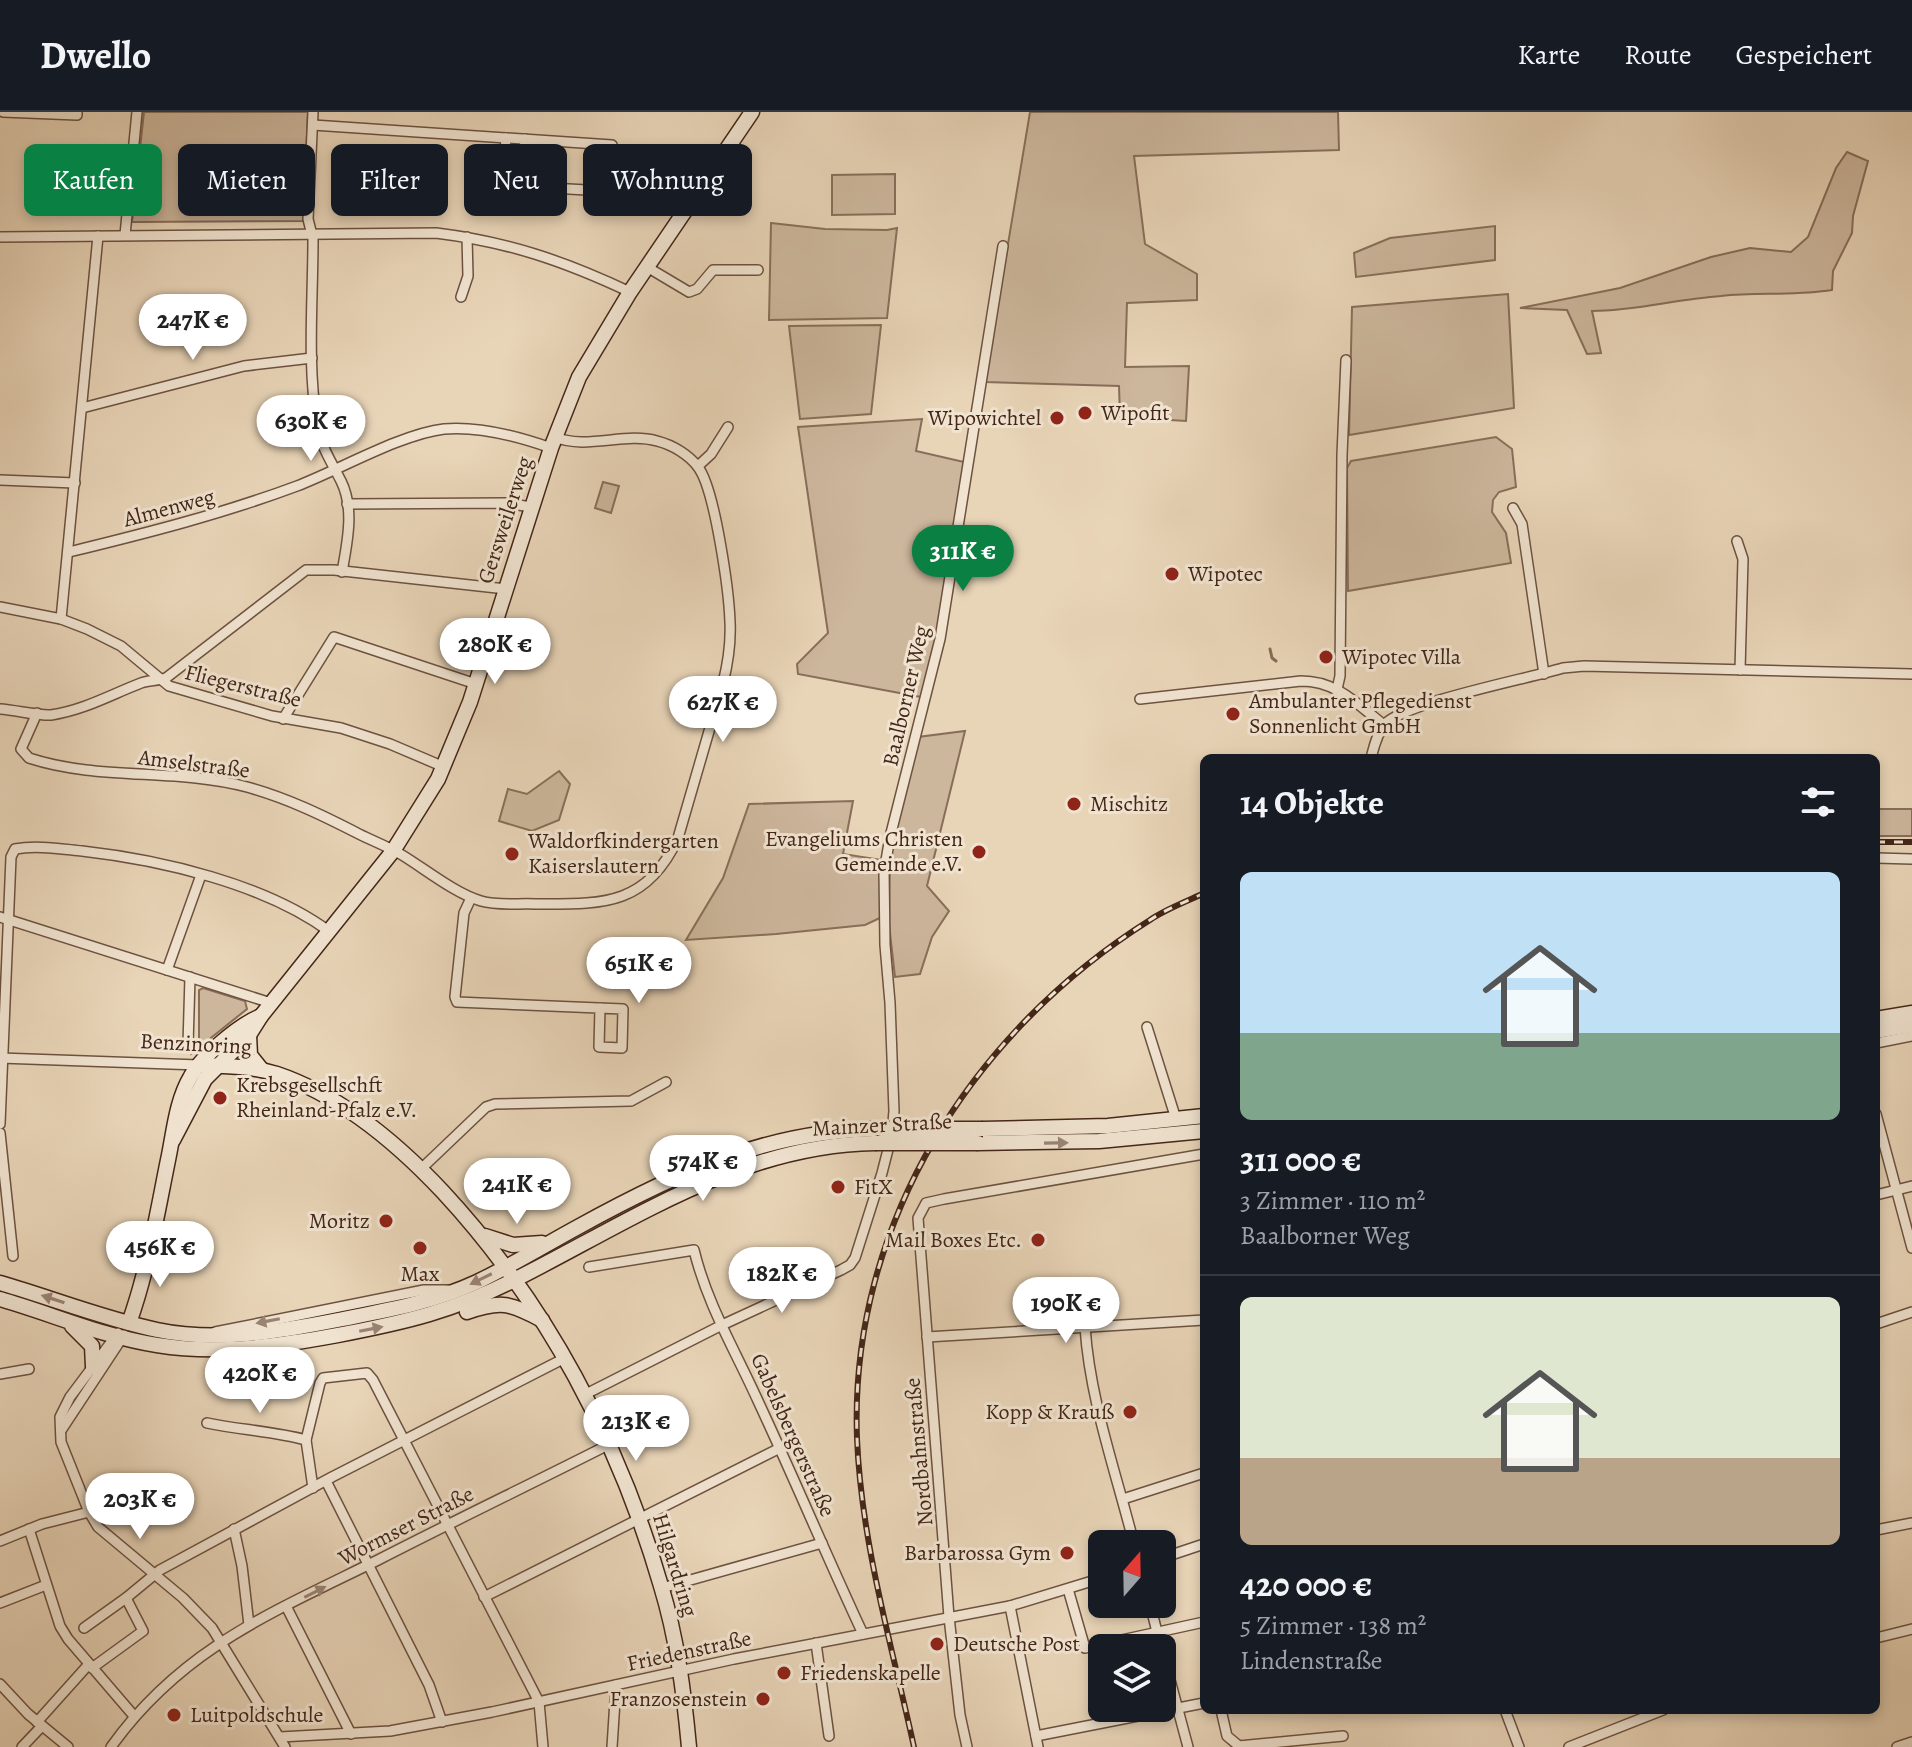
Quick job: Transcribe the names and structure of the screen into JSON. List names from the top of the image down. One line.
{"streets":{"street":["Almenweg","Gersweilerweg","Fliegerstraße","Baalborner Weg","Amselstraße","Benzinoring","Mainzer Straße","Gabelsbergerstraße","Nordbahnstraße","Wormser Straße","Hilgardring","Friedenstraße"]},"crossings":[["Almenweg","Gersweilerweg"],["Gersweilerweg","Fliegerstraße"],["Gersweilerweg","Amselstraße"],["Gersweilerweg","Benzinoring"],["Gersweilerweg","Mainzer Straße"],["Baalborner Weg","Gabelsbergerstraße"],["Baalborner Weg","Hilgardring"],["Benzinoring","Mainzer Straße"],["Benzinoring","Hilgardring"],["Mainzer Straße","Hilgardring"],["Gabelsbergerstraße","Friedenstraße"],["Nordbahnstraße","Friedenstraße"],["Wormser Straße","Hilgardring"],["Hilgardring","Friedenstraße"]],"places":["Wipofit","Wipowichtel","Wipotec","Wipotec Villa","Ambulanter Pflegedienst Sonnenlicht GmbH","Mischitz","Evangeliums Christen Gemeinde e.V.","Waldorfkindergarten Kaiserslautern","Krebsgesellschft Rheinland-Pfalz e.V.","FitX","Moritz","Mail Boxes Etc.","Max","Kopp & Krauß","Barbarossa Gym","Deutsche Post","Friedenskapelle","Franzosenstein","Luitpoldschule"],"north":"top","page":{"header":"Dwello","nav":["Karte","Route","Gespeichert"],"chip":["Kaufen","Mieten","Filter","Neu","Wohnung"],"price":["247K €","630K €","311K €","280K €","627K €","651K €","574K €","241K €","456K €","182K €","190K €","420K €","213K €","203K €"],"heading":"14 Objekte","list":[{"name":"311 000 €","note":"3 Zimmer · 110 m² · Baalborner Weg"},{"name":"420 000 €","note":"5 Zimmer · 138 m² · Lindenstraße"}]}}
